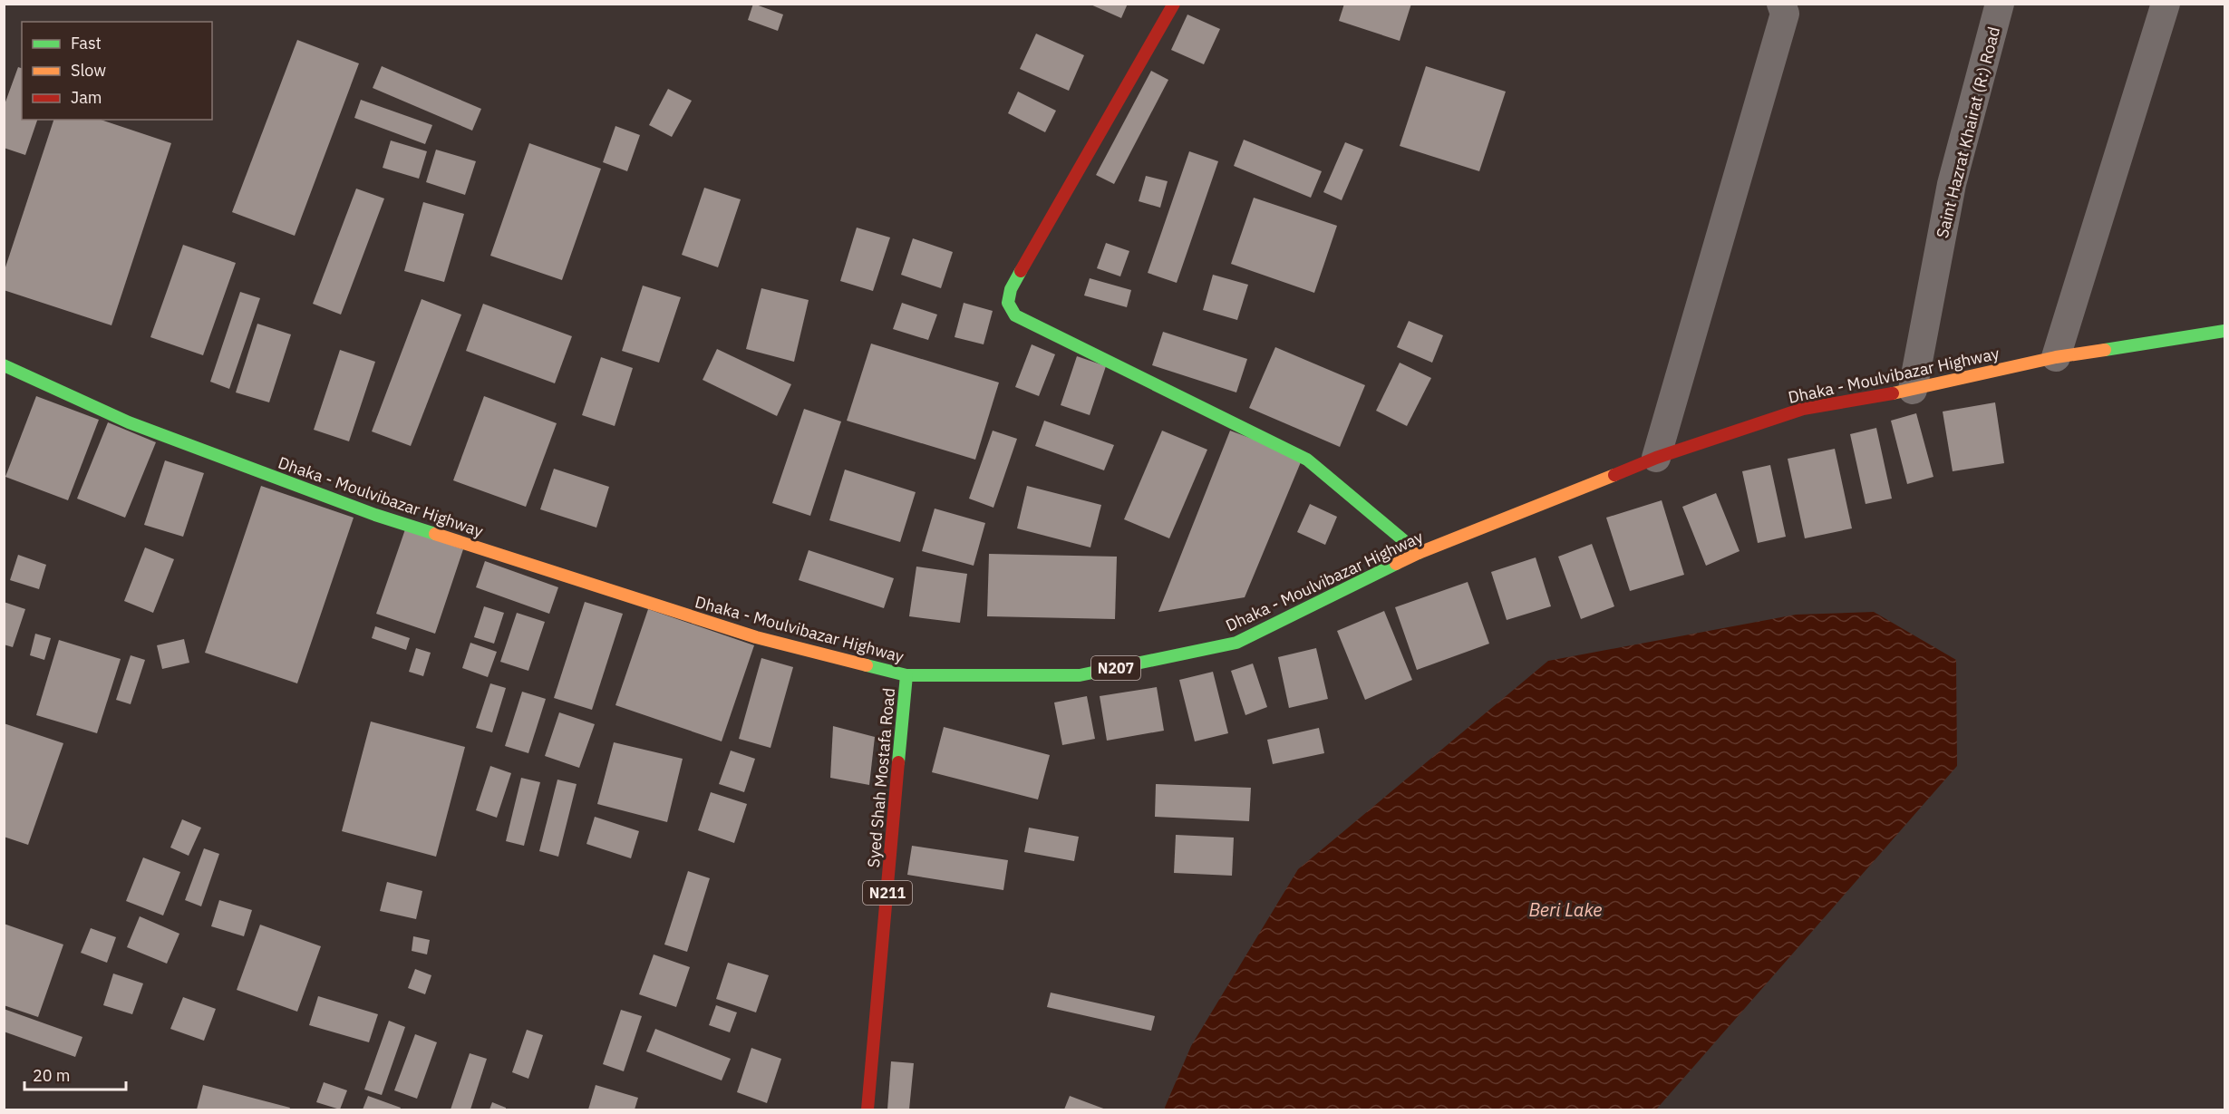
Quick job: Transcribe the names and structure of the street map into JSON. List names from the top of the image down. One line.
{"streets":{"main road":["Dhaka - Moulvibazar Highway","N207","Syed Shah Mostafa Road","N211"],"street":["Saint Hazrat Khairat (R:) Road"]},"crossings":[["Saint Hazrat Khairat (R:) Road","Dhaka - Moulvibazar Highway"],["Dhaka - Moulvibazar Highway","Syed Shah Mostafa Road"]],"water":["Beri Lake"],"legend":["Fast","Slow","Jam"],"scale_bar":"20 m"}
